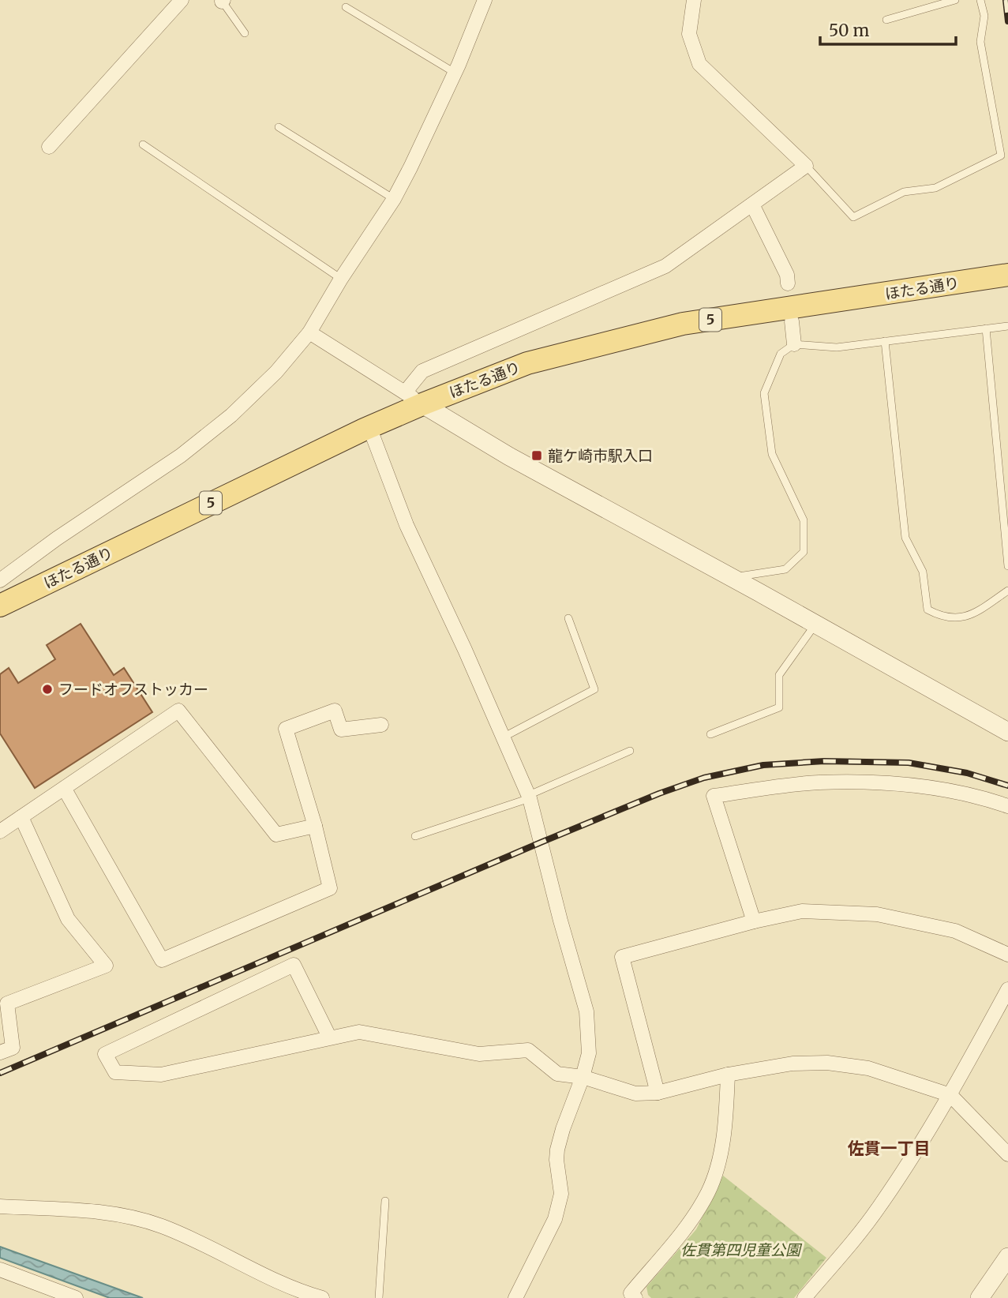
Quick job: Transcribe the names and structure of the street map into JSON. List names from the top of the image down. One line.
{"streets":{"main road":["ほたる通り","5"]},"districts":["佐貫一丁目"],"parks":["佐貫第四児童公園"],"places":{"transit":["龍ケ崎市駅入口"],"other":["フードオフストッカー"]},"scale_bar":"50 m"}
